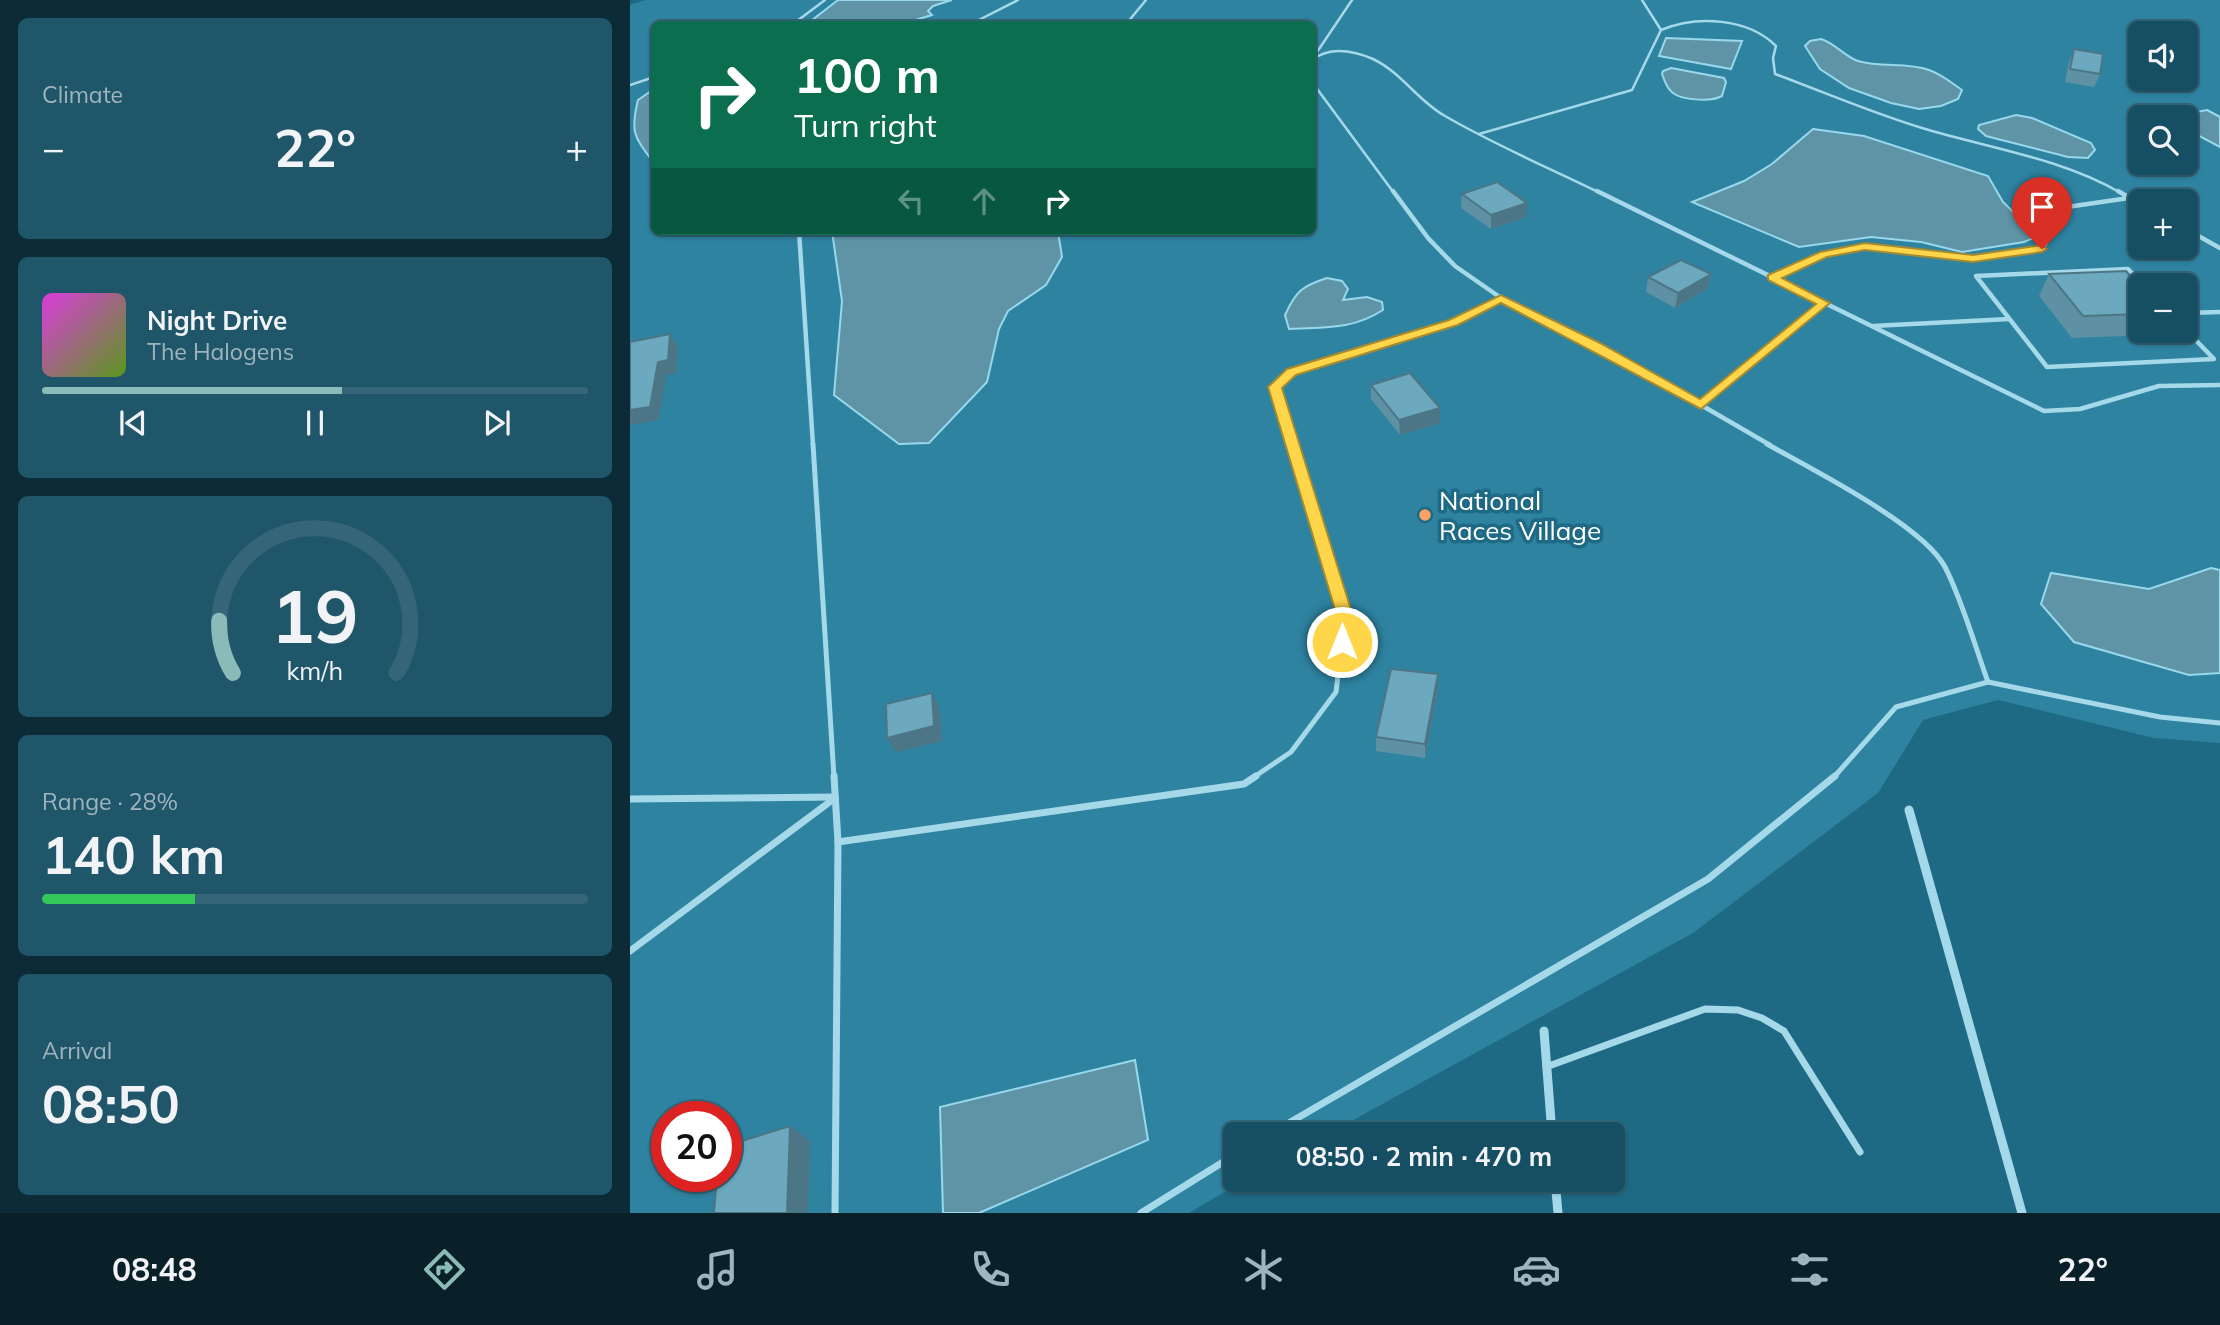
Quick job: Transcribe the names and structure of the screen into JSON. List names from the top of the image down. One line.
{"places":["National Races Village"],"page":{"tile":["Climate",["Range · 28%","140 km"],["Arrival","08:50"]],"map_buttons":["+","−"],"turn":["100 m","Turn right"],"heat":["−","22°","+"],"song":["Night Drive","The Halogens"],"limit":"20","trip":"08:50 · 2 min · 470 m","tabs":["08:48","22°"],"gauge":["19","km/h"]}}
